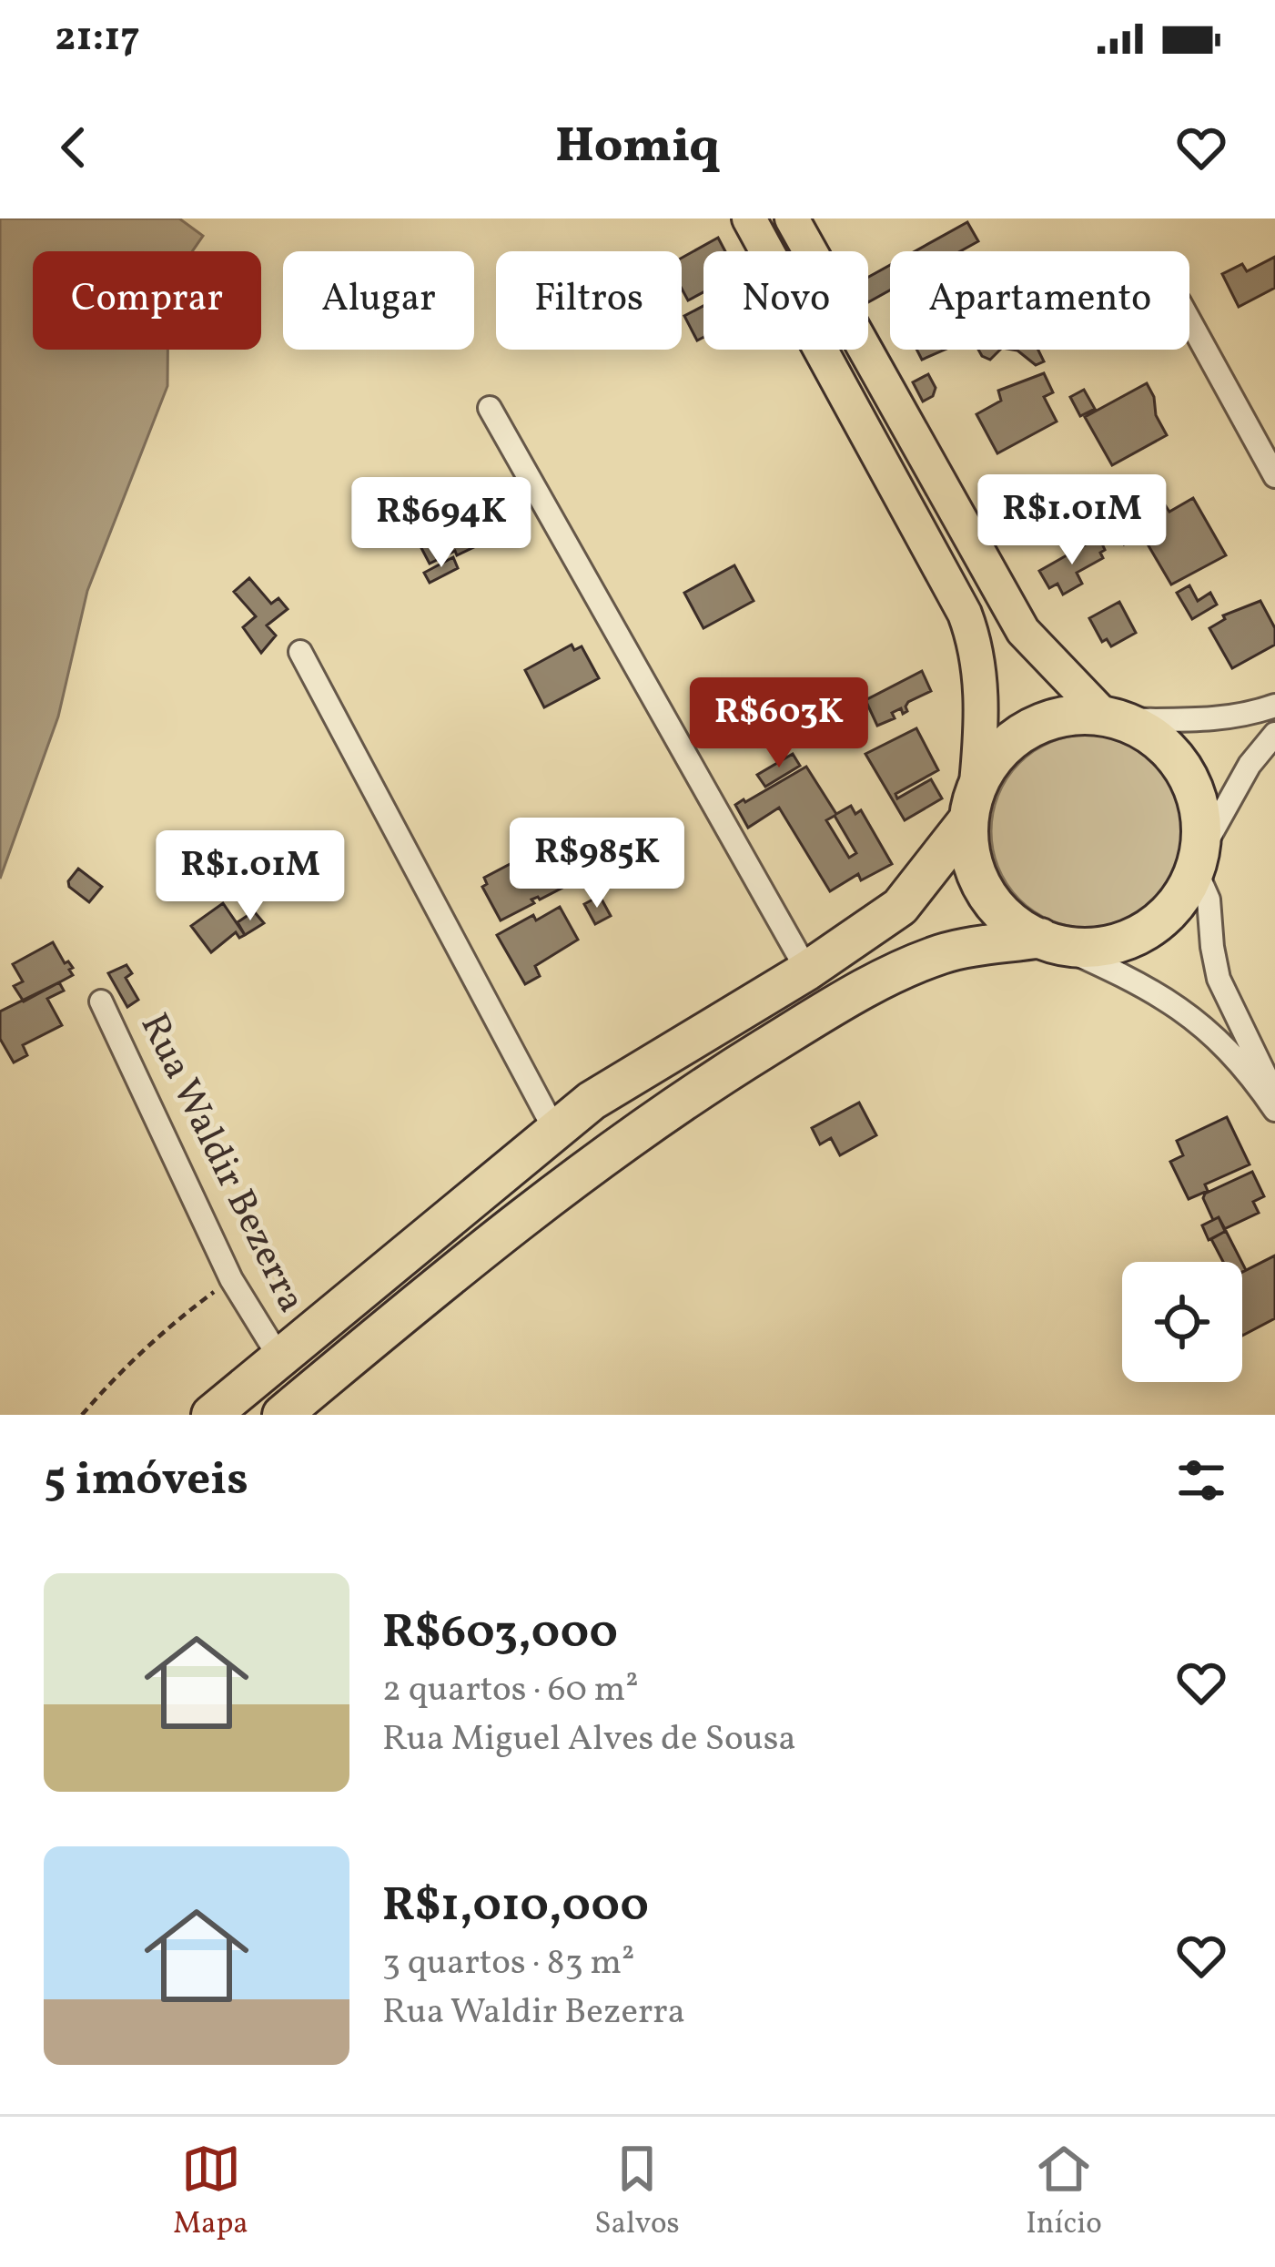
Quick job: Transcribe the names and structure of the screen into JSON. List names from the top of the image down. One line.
{"streets":{"street":["Rua Waldir Bezerra"]},"page":{"status":"21:17","header":"Homiq","chip":["Comprar","Alugar","Filtros","Novo","Apartamento"],"price":["R$1.01M","R$694K","R$603K","R$985K","R$1.01M"],"heading":"5 imóveis","list":[{"name":"R$603,000","note":"2 quartos · 60 m² · Rua Miguel Alves de Sousa"},{"name":"R$1,010,000","note":"3 quartos · 83 m² · Rua Waldir Bezerra"}],"tabs":["Mapa","Salvos","Início"]}}
